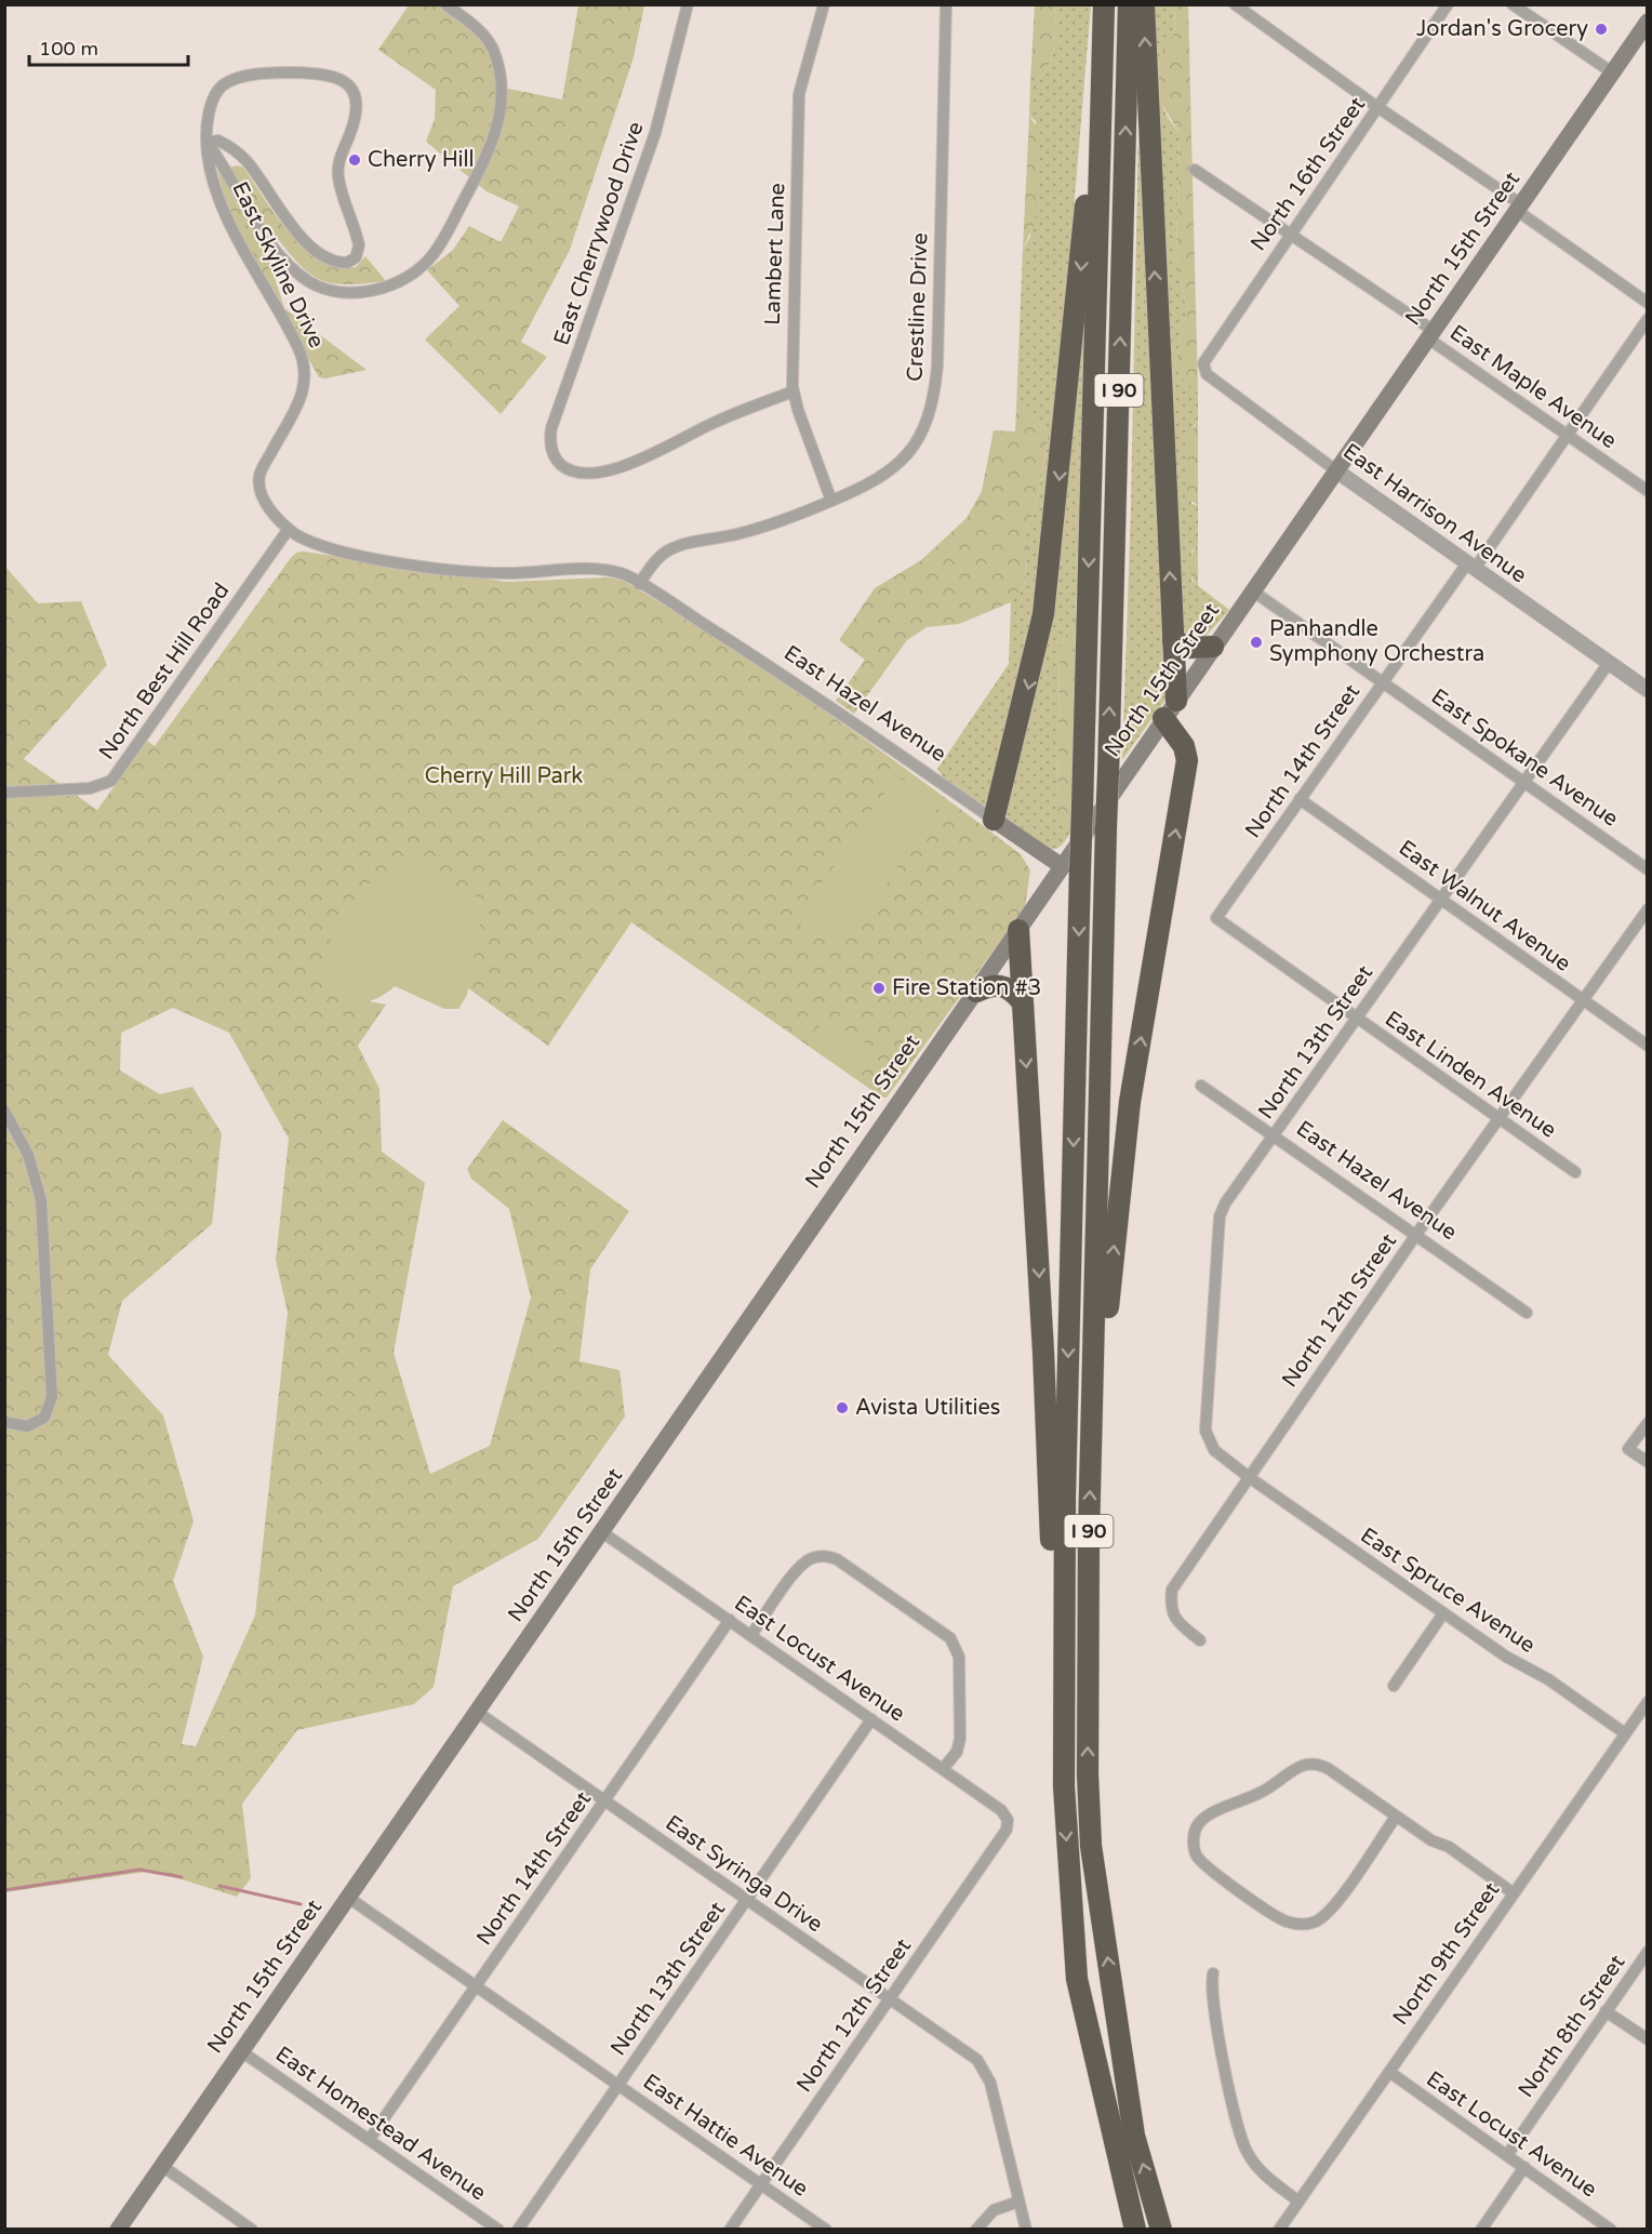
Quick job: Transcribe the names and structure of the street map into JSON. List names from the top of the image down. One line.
{"streets":{"highway":["I 90"],"main road":["North 15th Street","East Hazel Avenue"],"street":["North 16th Street","East Cherrywood Drive","Lambert Lane","East Skyline Drive","Crestline Drive","East Maple Avenue","East Harrison Avenue","North Best Hill Road","East Spokane Avenue","North 14th Street","East Walnut Avenue","North 13th Street","East Linden Avenue","North 12th Street","East Spruce Avenue","East Locust Avenue","East Syringa Drive","North 9th Street","North 8th Street","East Homestead Avenue","East Hattie Avenue"]},"crossings":[["North 16th Street","East Maple Avenue"],["North 16th Street","East Harrison Avenue"],["East Cherrywood Drive","Lambert Lane"],["North 15th Street","East Maple Avenue"],["North 15th Street","I 90"],["North 15th Street","East Harrison Avenue"],["North 15th Street","East Hazel Avenue"],["North 15th Street","East Spokane Avenue"],["North 15th Street","East Locust Avenue"],["North 15th Street","East Syringa Drive"],["North 15th Street","East Homestead Avenue"],["North 15th Street","East Hattie Avenue"],["Lambert Lane","Crestline Drive"],["East Skyline Drive","Crestline Drive"],["East Skyline Drive","North Best Hill Road"],["East Skyline Drive","East Hazel Avenue"],["Crestline Drive","East Hazel Avenue"],["East Maple Avenue","North 14th Street"],["I 90","East Hazel Avenue"],["East Harrison Avenue","North 14th Street"],["East Harrison Avenue","North 13th Street"],["East Hazel Avenue","North 13th Street"],["East Hazel Avenue","North 12th Street"],["East Spokane Avenue","North 14th Street"],["East Spokane Avenue","North 13th Street"],["North 14th Street","East Walnut Avenue"],["North 14th Street","East Linden Avenue"],["North 14th Street","East Locust Avenue"],["North 14th Street","East Syringa Drive"],["North 14th Street","East Homestead Avenue"],["North 14th Street","East Hattie Avenue"],["East Walnut Avenue","North 13th Street"],["East Walnut Avenue","North 12th Street"],["North 13th Street","East Linden Avenue"],["North 13th Street","North 12th Street"],["North 13th Street","East Spruce Avenue"],["North 13th Street","East Locust Avenue"],["North 13th Street","East Syringa Drive"],["North 13th Street","East Hattie Avenue"],["East Linden Avenue","North 12th Street"],["North 12th Street","East Spruce Avenue"],["North 12th Street","East Locust Avenue"],["North 12th Street","East Syringa Drive"],["North 12th Street","East Hattie Avenue"],["East Spruce Avenue","North 9th Street"],["East Locust Avenue","North 9th Street"],["East Locust Avenue","North 8th Street"]],"parks":["Cherry Hill Park"],"places":["Jordan's Grocery","Cherry Hill","Panhandle Symphony Orchestra","Fire Station #3","Avista Utilities"],"scale_bar":"100 m"}
